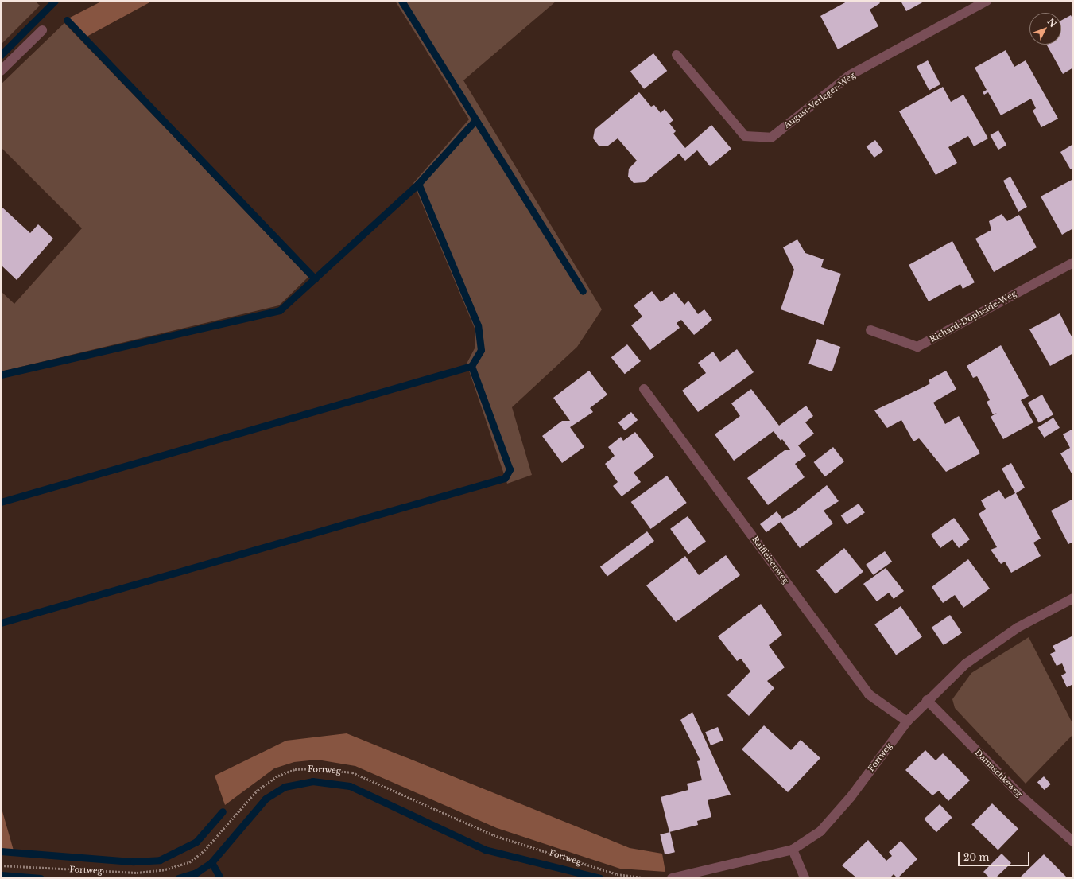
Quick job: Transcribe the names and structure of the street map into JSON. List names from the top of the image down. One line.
{"streets":{"street":["August-Verleger-Weg","Richard-Dopheide-Weg","Raiffeisenweg","Fortweg","Damaschkeweg"]},"crossings":[["Raiffeisenweg","Fortweg"],["Fortweg","Damaschkeweg"]],"scale_bar":"20 m","north":"top right"}
